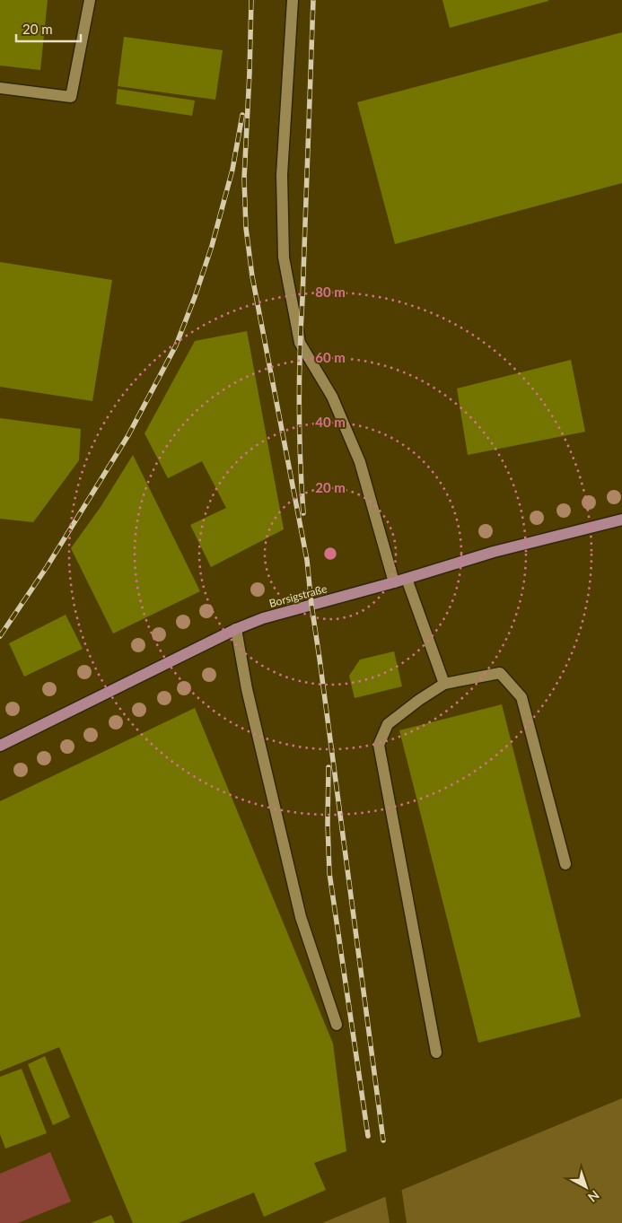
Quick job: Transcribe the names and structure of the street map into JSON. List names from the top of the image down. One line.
{"streets":{"main road":["Borsigstraße"]},"scale_bar":"20 m","north":"bottom right","rings":["80 m","60 m","40 m","20 m"]}
